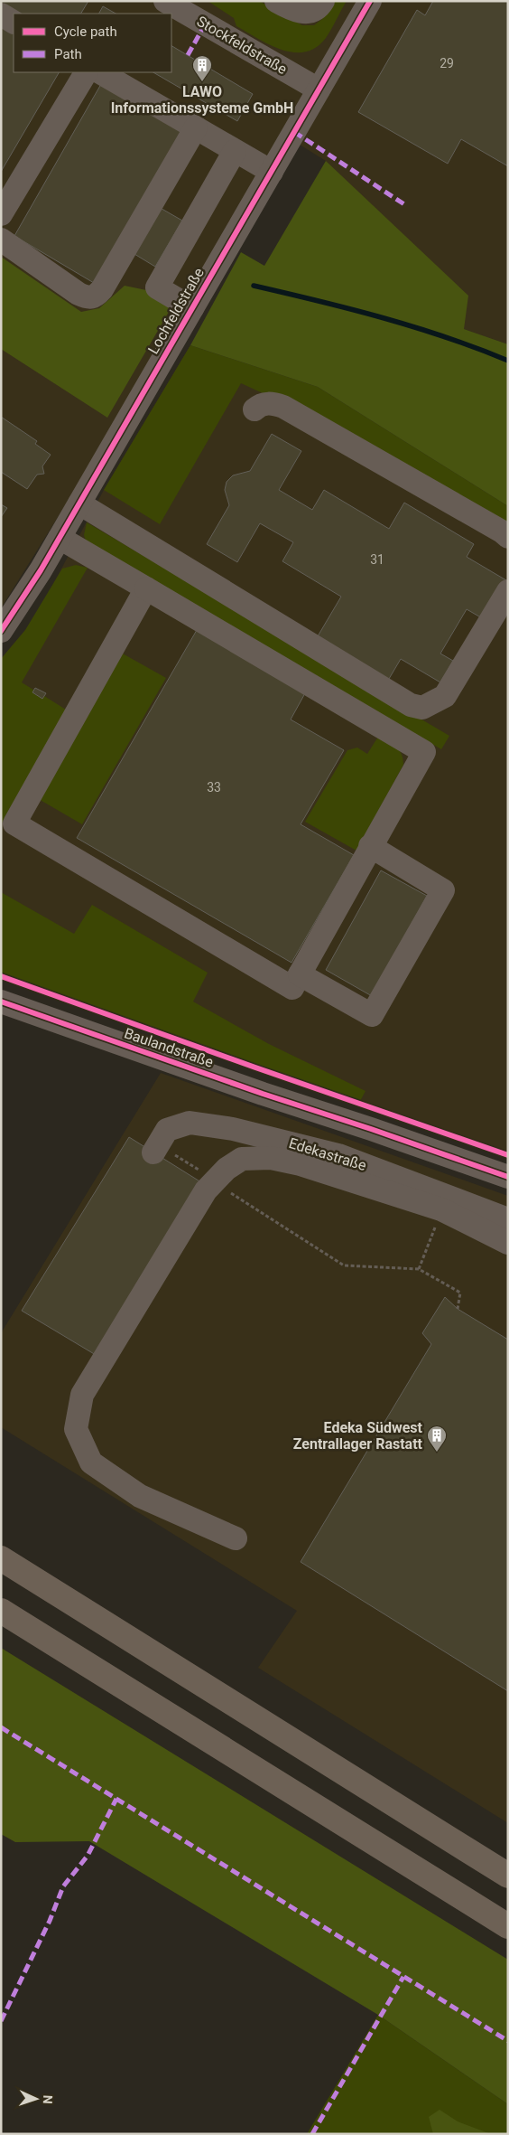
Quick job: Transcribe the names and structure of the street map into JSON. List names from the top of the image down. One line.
{"streets":{"street":["Stockfeldstraße","Lochfeldstraße","Baulandstraße","Edekastraße"]},"crossings":[["Stockfeldstraße","Lochfeldstraße"]],"places":{"building":["LAWO Informationssysteme GmbH","Edeka Südwest Zentrallager Rastatt"]},"house_numbers":["29","31","33"],"legend":["Cycle path","Path"],"north":"right"}
